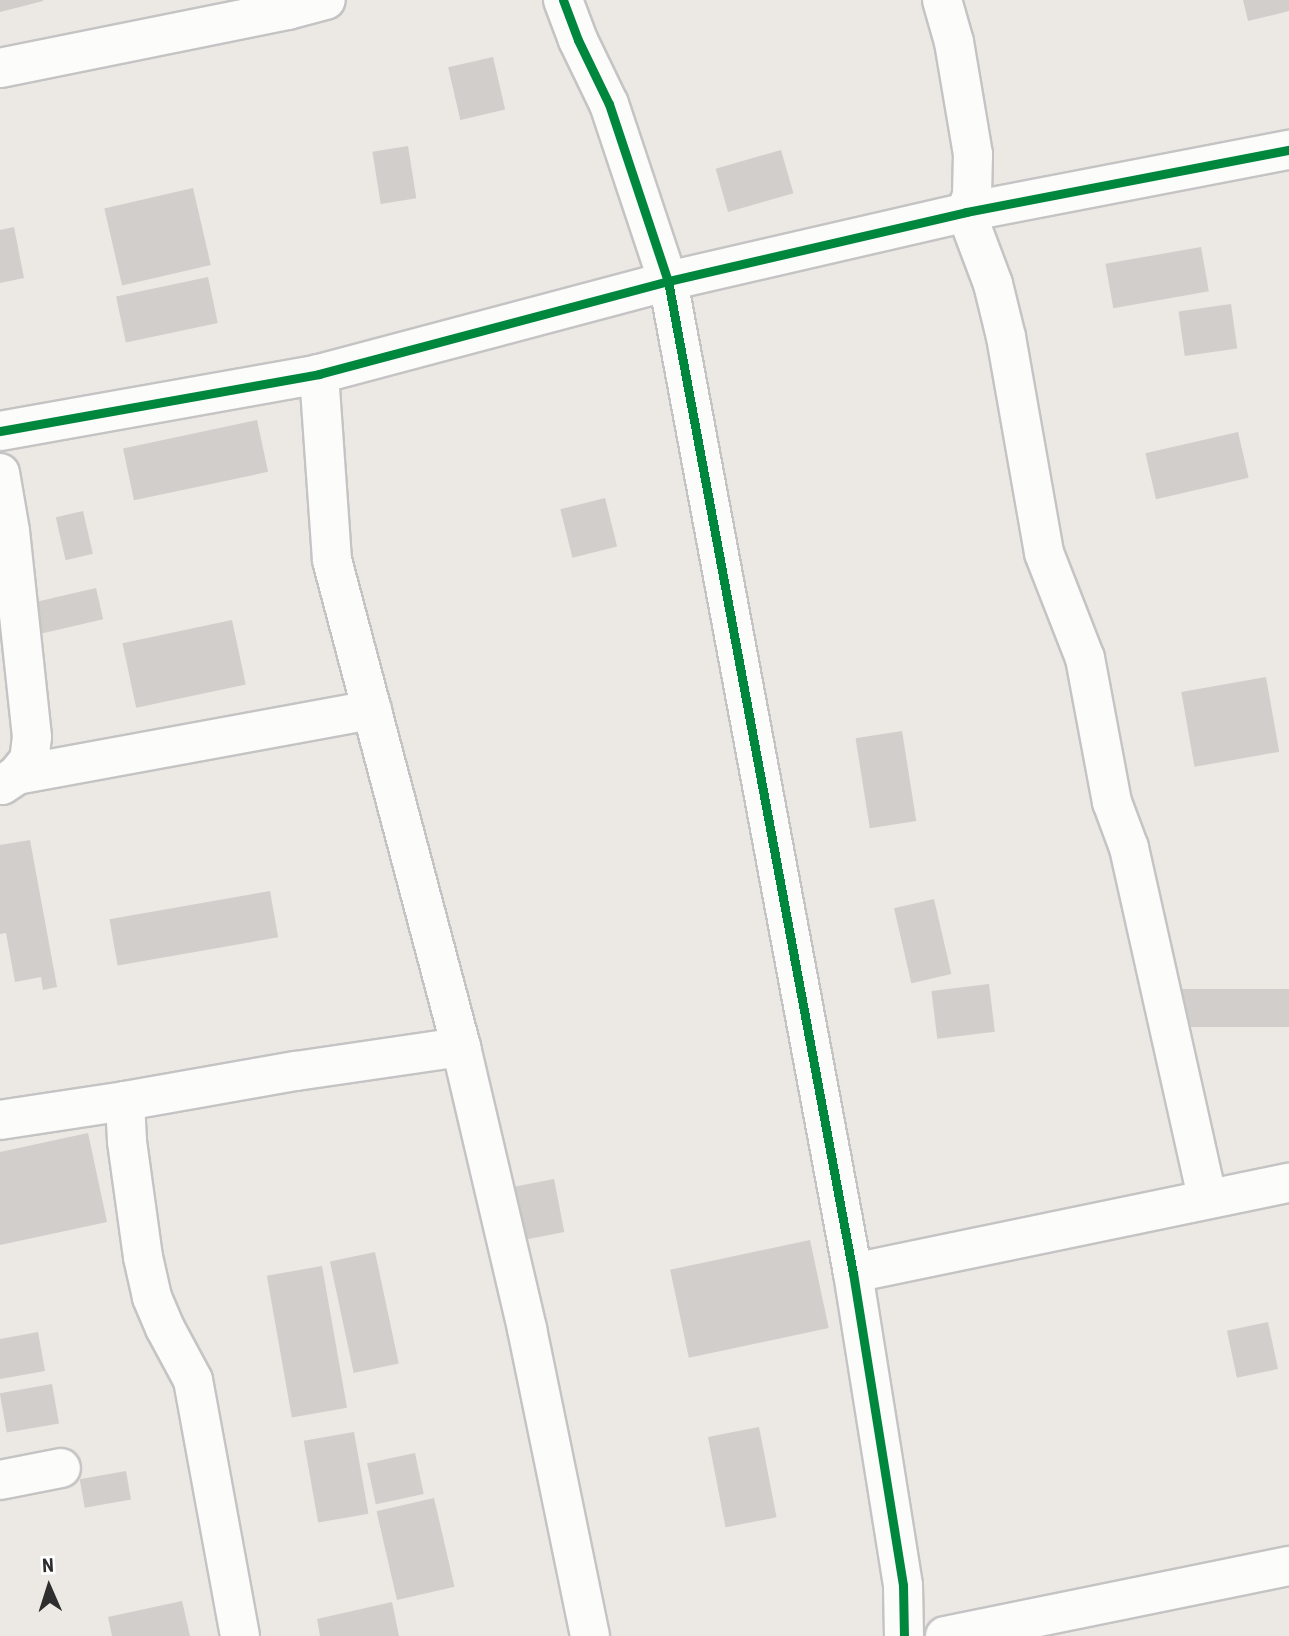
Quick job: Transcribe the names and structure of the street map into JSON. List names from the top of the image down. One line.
{"north":"top"}
